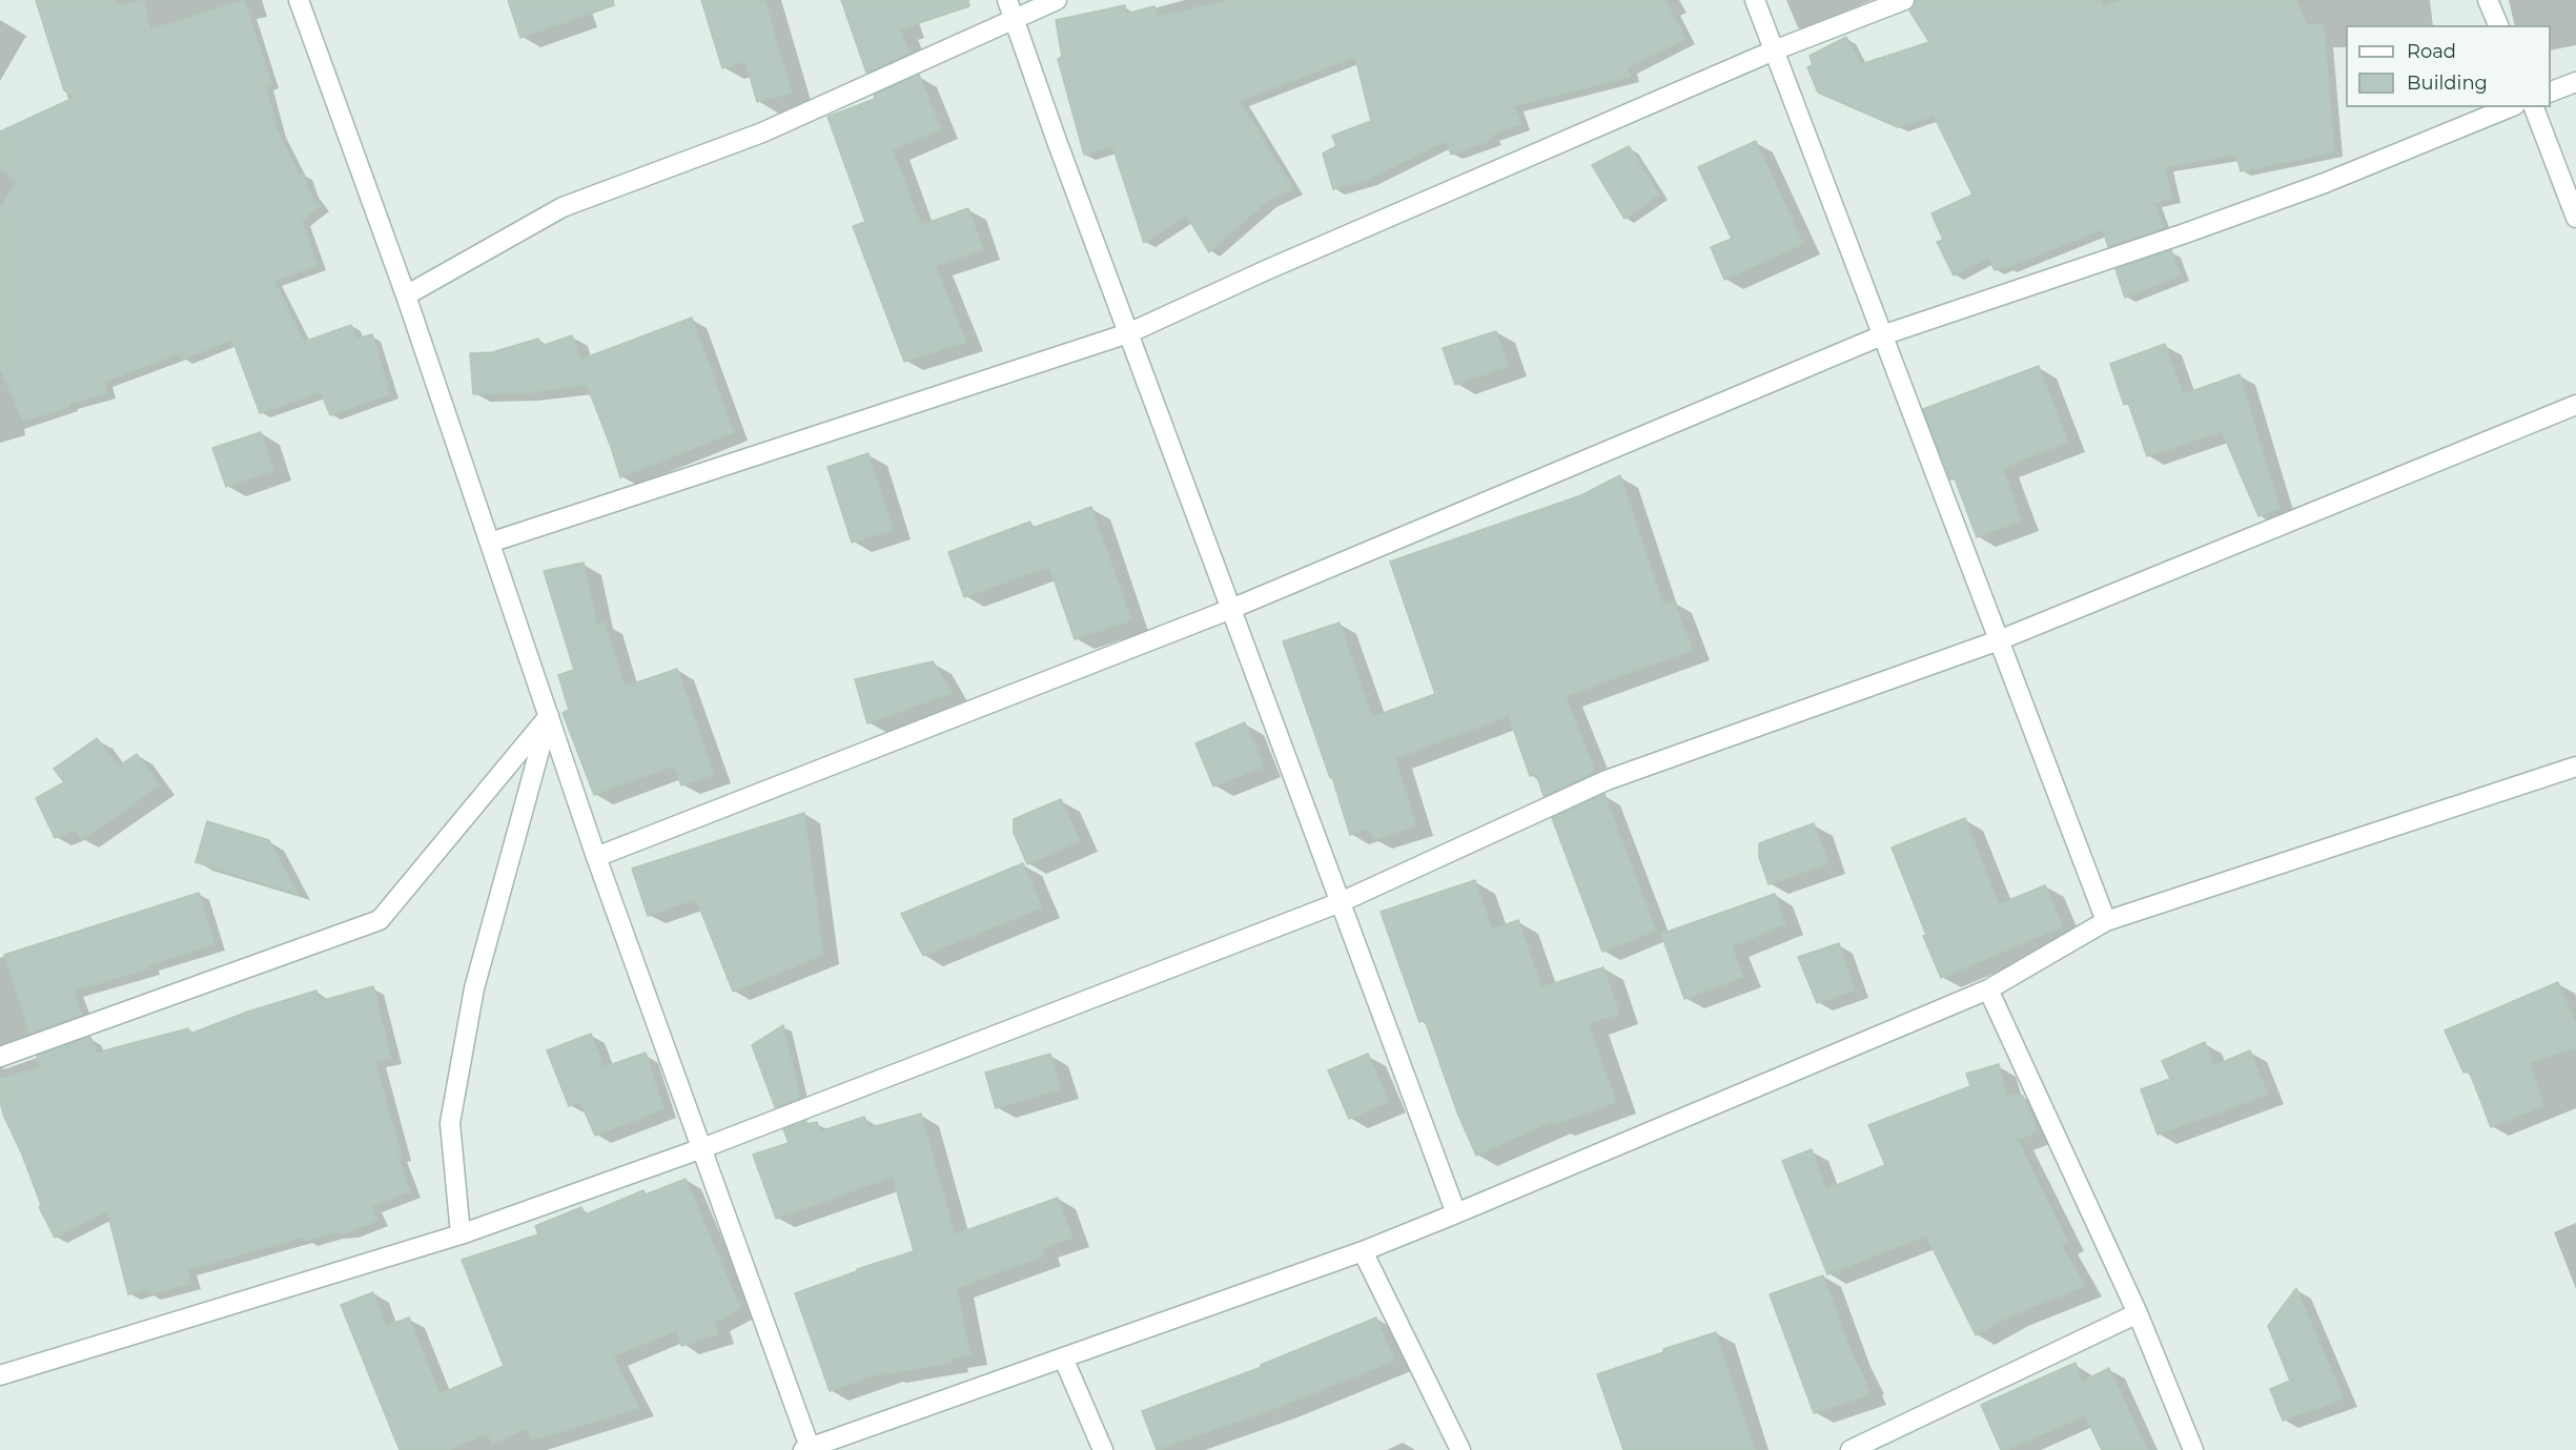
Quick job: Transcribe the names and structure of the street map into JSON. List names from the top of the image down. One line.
{"legend":["Road","Building"]}
